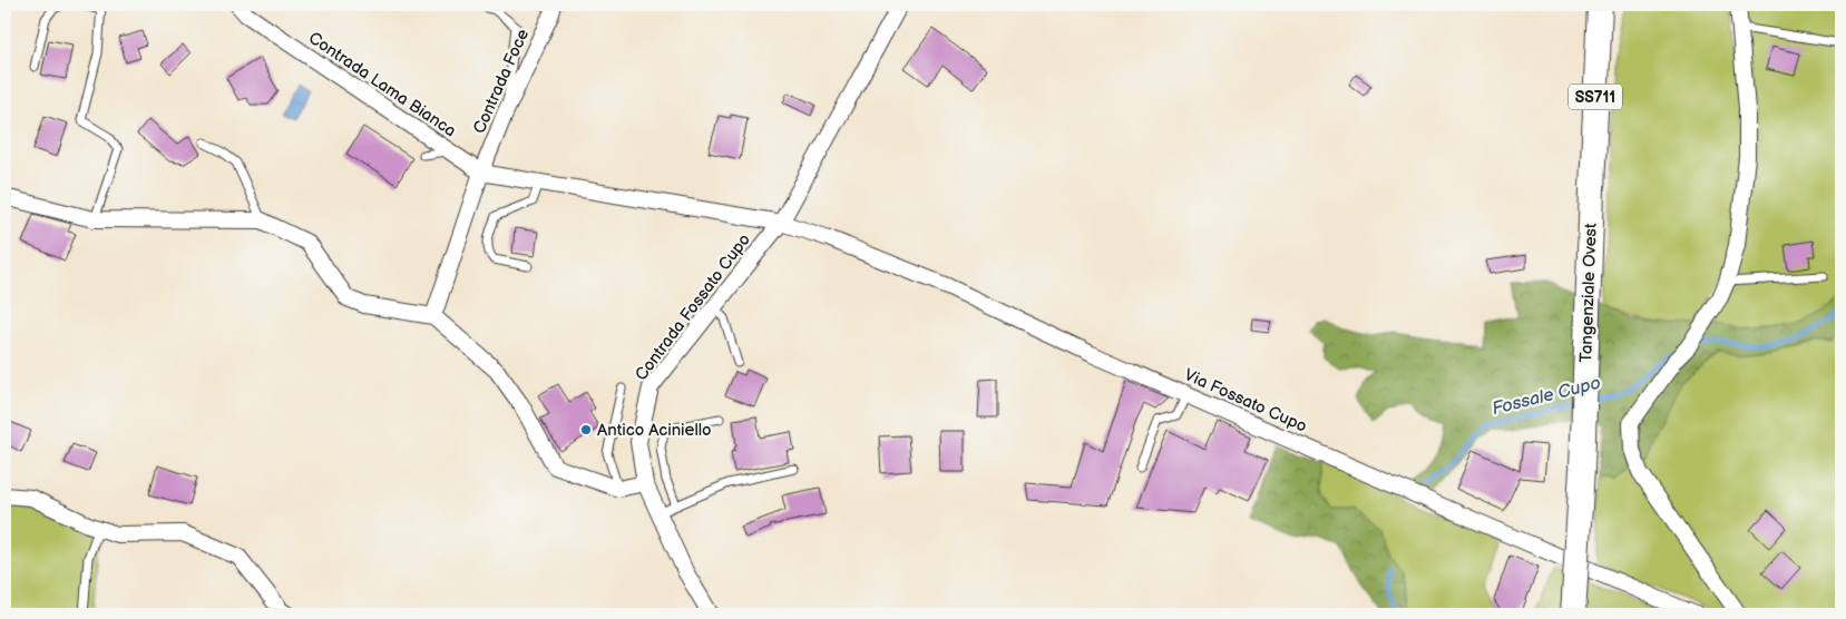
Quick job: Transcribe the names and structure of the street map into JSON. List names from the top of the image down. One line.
{"streets":{"main road":["SS711","Tangenziale Ovest"],"street":["Contrada Foce","Contrada Lama Bianca","Contrada Fossato Cupo","Via Fossato Cupo"]},"crossings":[["Contrada Foce","Contrada Lama Bianca"],["Contrada Foce","Contrada Fossato Cupo"],["Contrada Lama Bianca","Contrada Fossato Cupo"],["Contrada Fossato Cupo","Via Fossato Cupo"]],"water":["Fossale Cupo"],"places":["Antico Aciniello"]}
